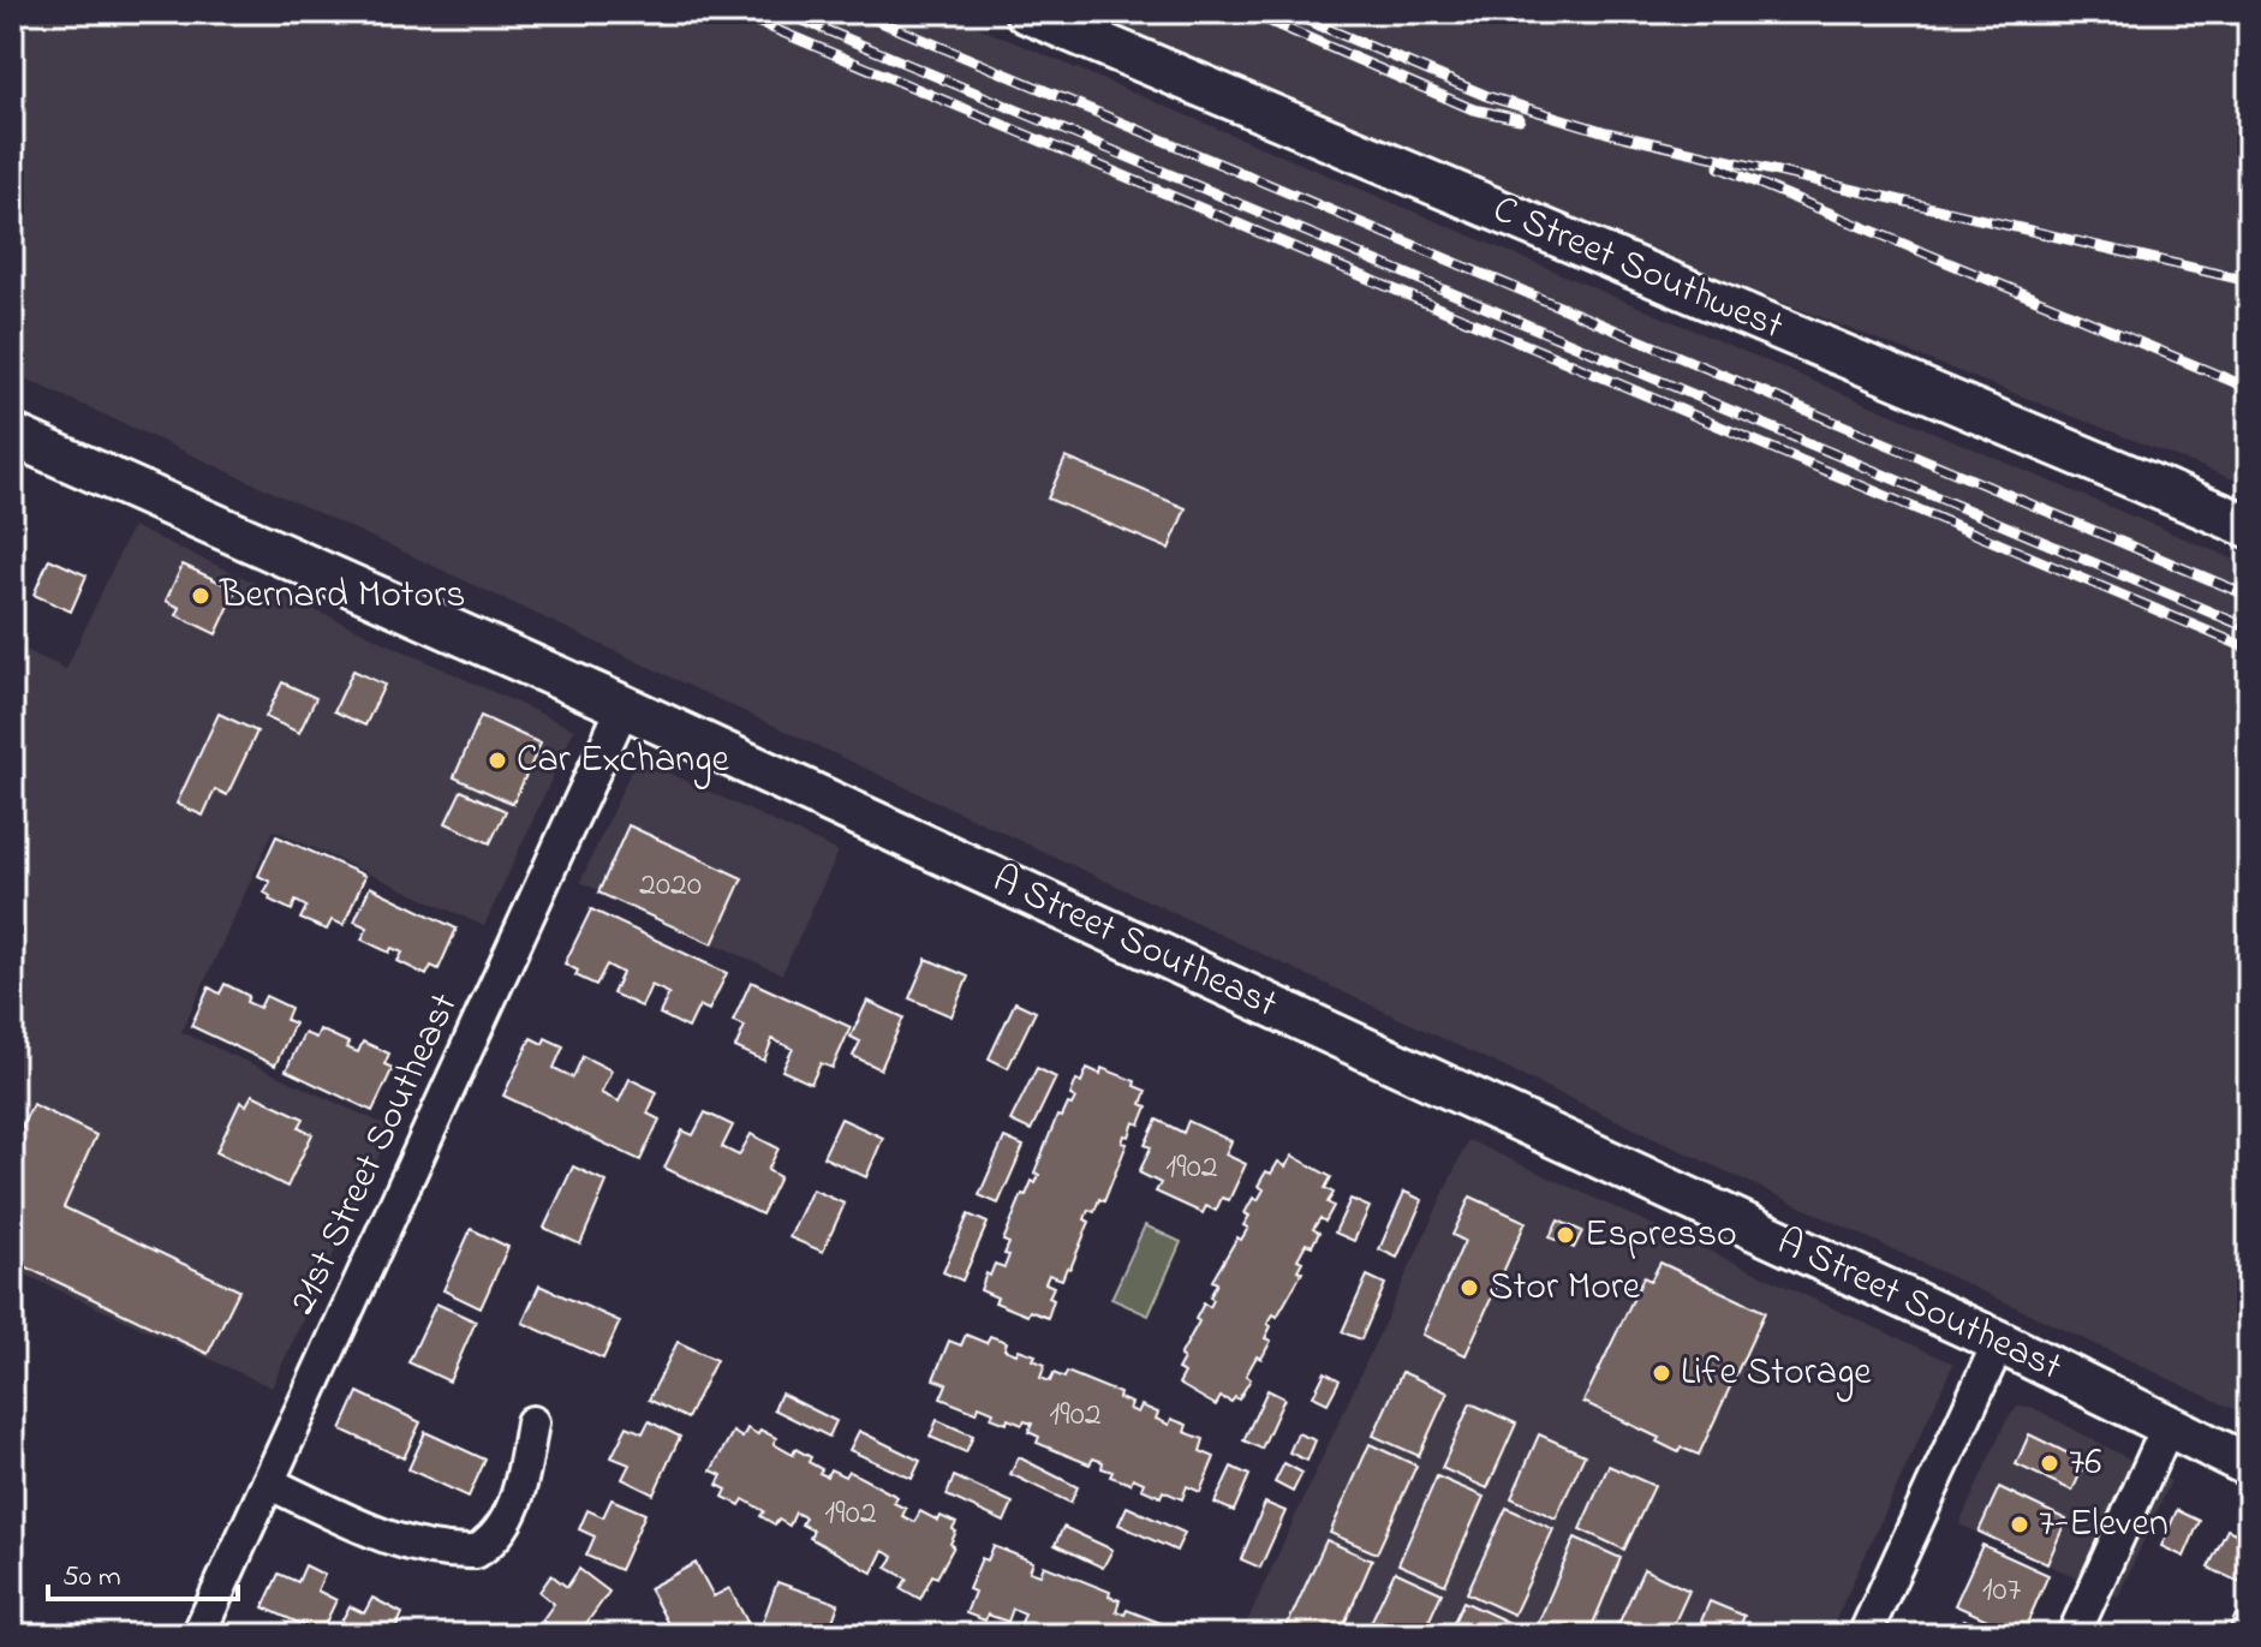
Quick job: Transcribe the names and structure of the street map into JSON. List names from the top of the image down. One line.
{"streets":{"main road":["C Street Southwest","A Street Southeast"],"street":["21st Street Southeast"]},"crossings":[["A Street Southeast","21st Street Southeast"]],"places":["Bernard Motors","Car Exchange","Espresso","Stor More","Life Storage","76","7-Eleven"],"house_numbers":["2020","1902","1902","1902","107"],"scale_bar":"50 m"}
